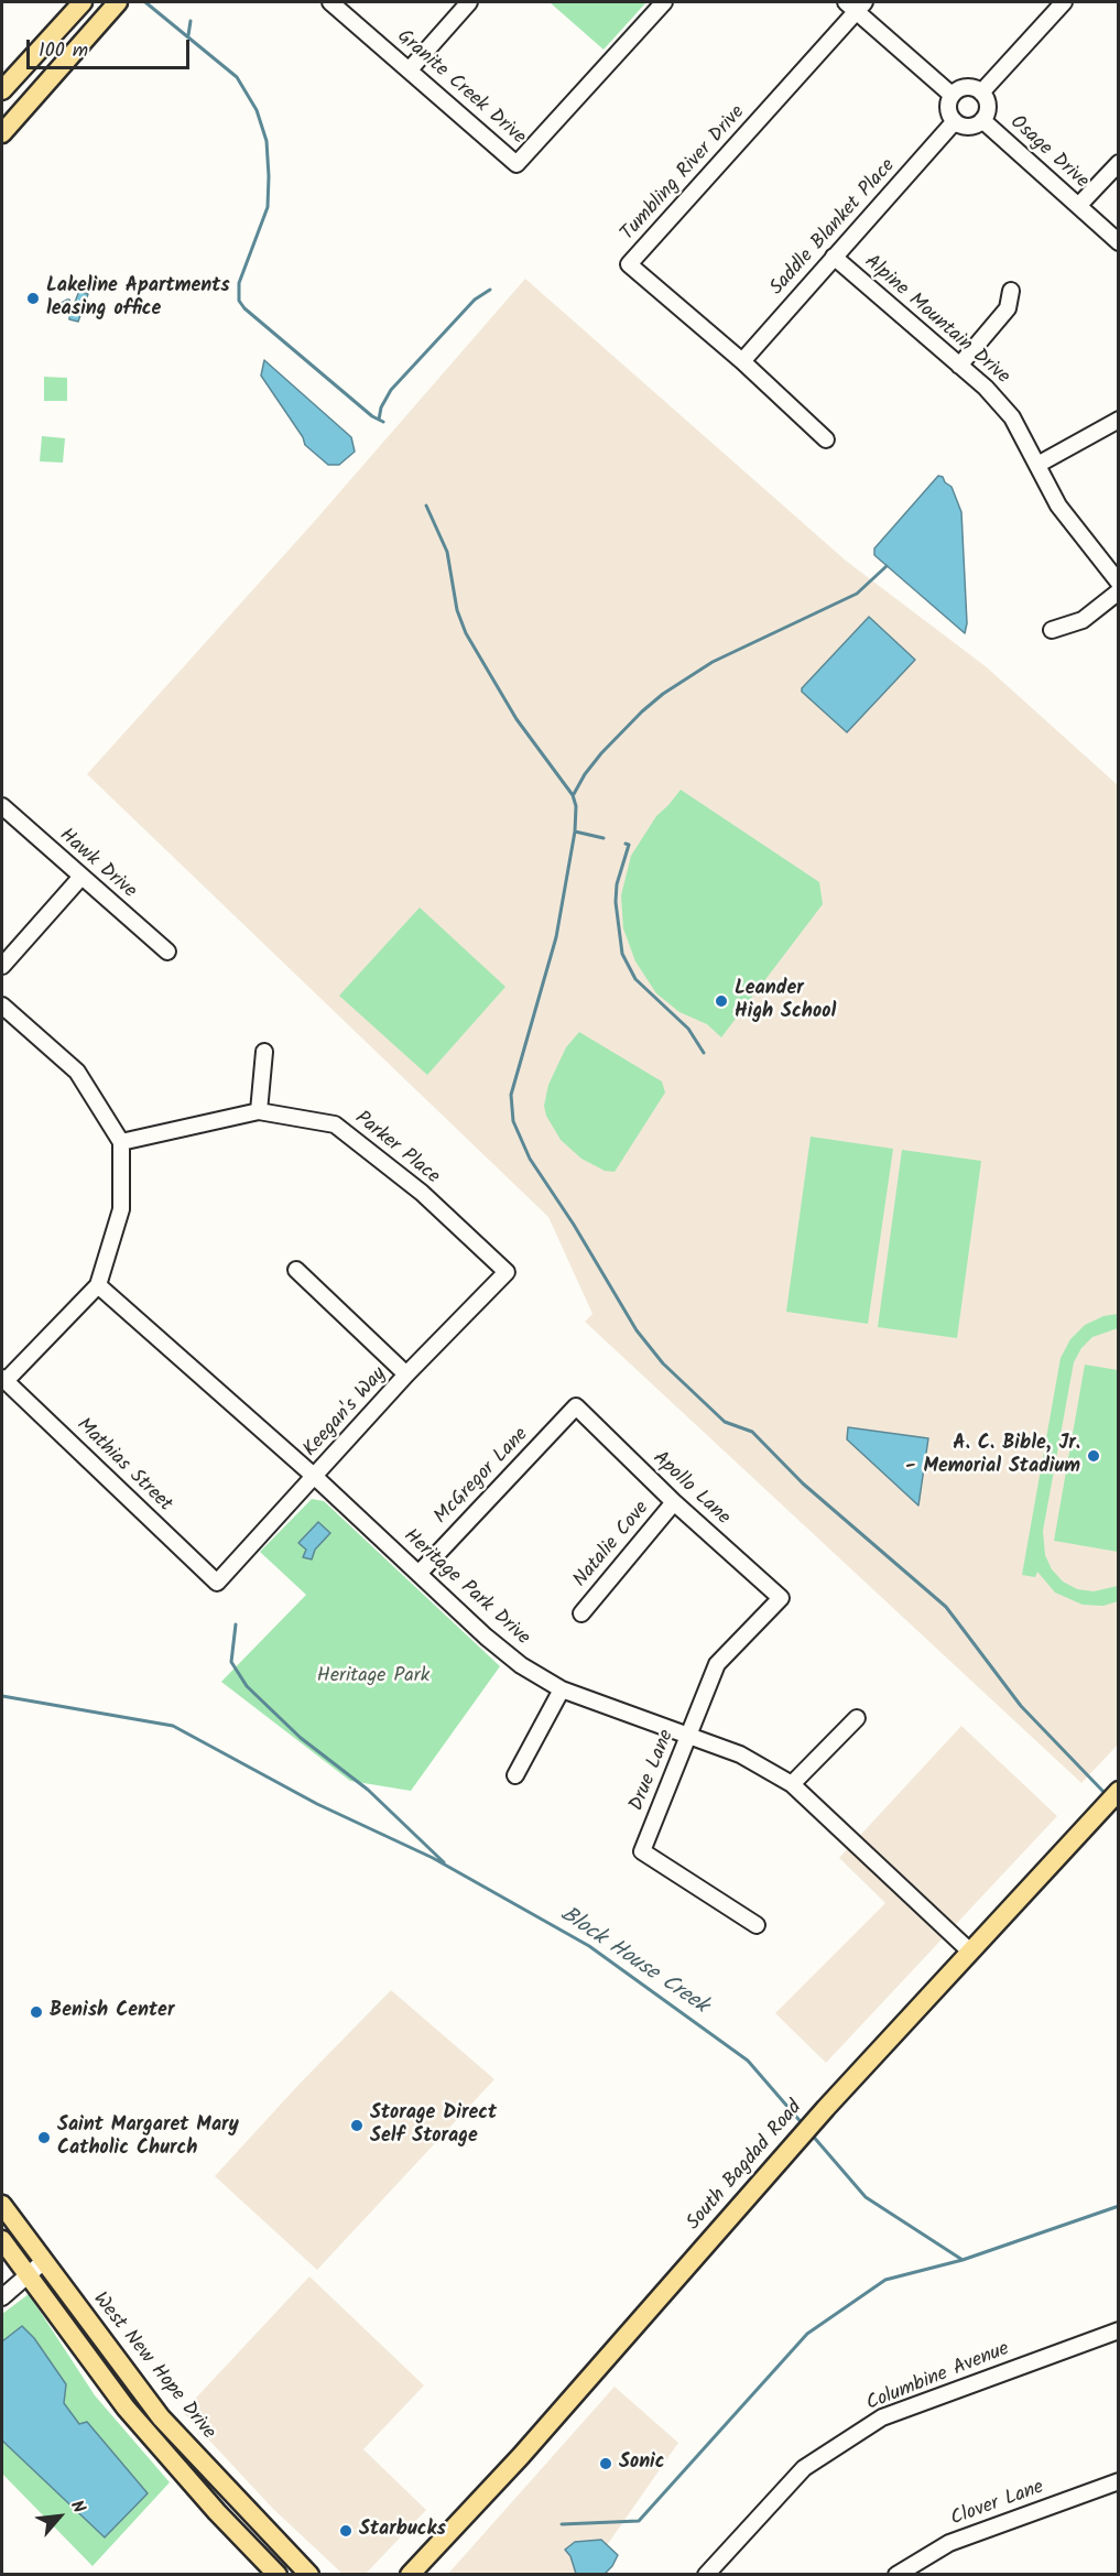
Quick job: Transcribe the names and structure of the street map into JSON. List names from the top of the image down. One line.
{"streets":{"main road":["South Bagdad Road","West New Hope Drive"],"street":["Granite Creek Drive","Osage Drive","Tumbling River Drive","Saddle Blanket Place","Alpine Mountain Drive","Hawk Drive","Parker Place","Keegan's Way","Mathias Street","McGregor Lane","Apollo Lane","Natalie Cove","Heritage Park Drive","Drue Lane","Columbine Avenue","Clover Lane"]},"crossings":[["Osage Drive","Saddle Blanket Place"],["Tumbling River Drive","Saddle Blanket Place"],["Saddle Blanket Place","Alpine Mountain Drive"],["Parker Place","Keegan's Way"],["Keegan's Way","Mathias Street"],["Keegan's Way","Heritage Park Drive"],["McGregor Lane","Apollo Lane"],["McGregor Lane","Heritage Park Drive"],["Apollo Lane","Natalie Cove"],["Apollo Lane","Drue Lane"],["Heritage Park Drive","Drue Lane"],["Heritage Park Drive","South Bagdad Road"]],"water":["Block House Creek"],"parks":["Heritage Park"],"places":["Lakeline Apartments leasing office","Leander High School","A. C. Bible, Jr. - Memorial Stadium","Benish Center","Storage Direct Self Storage","Saint Margaret Mary Catholic Church","Sonic","Starbucks"],"scale_bar":"100 m","north":"top right"}
